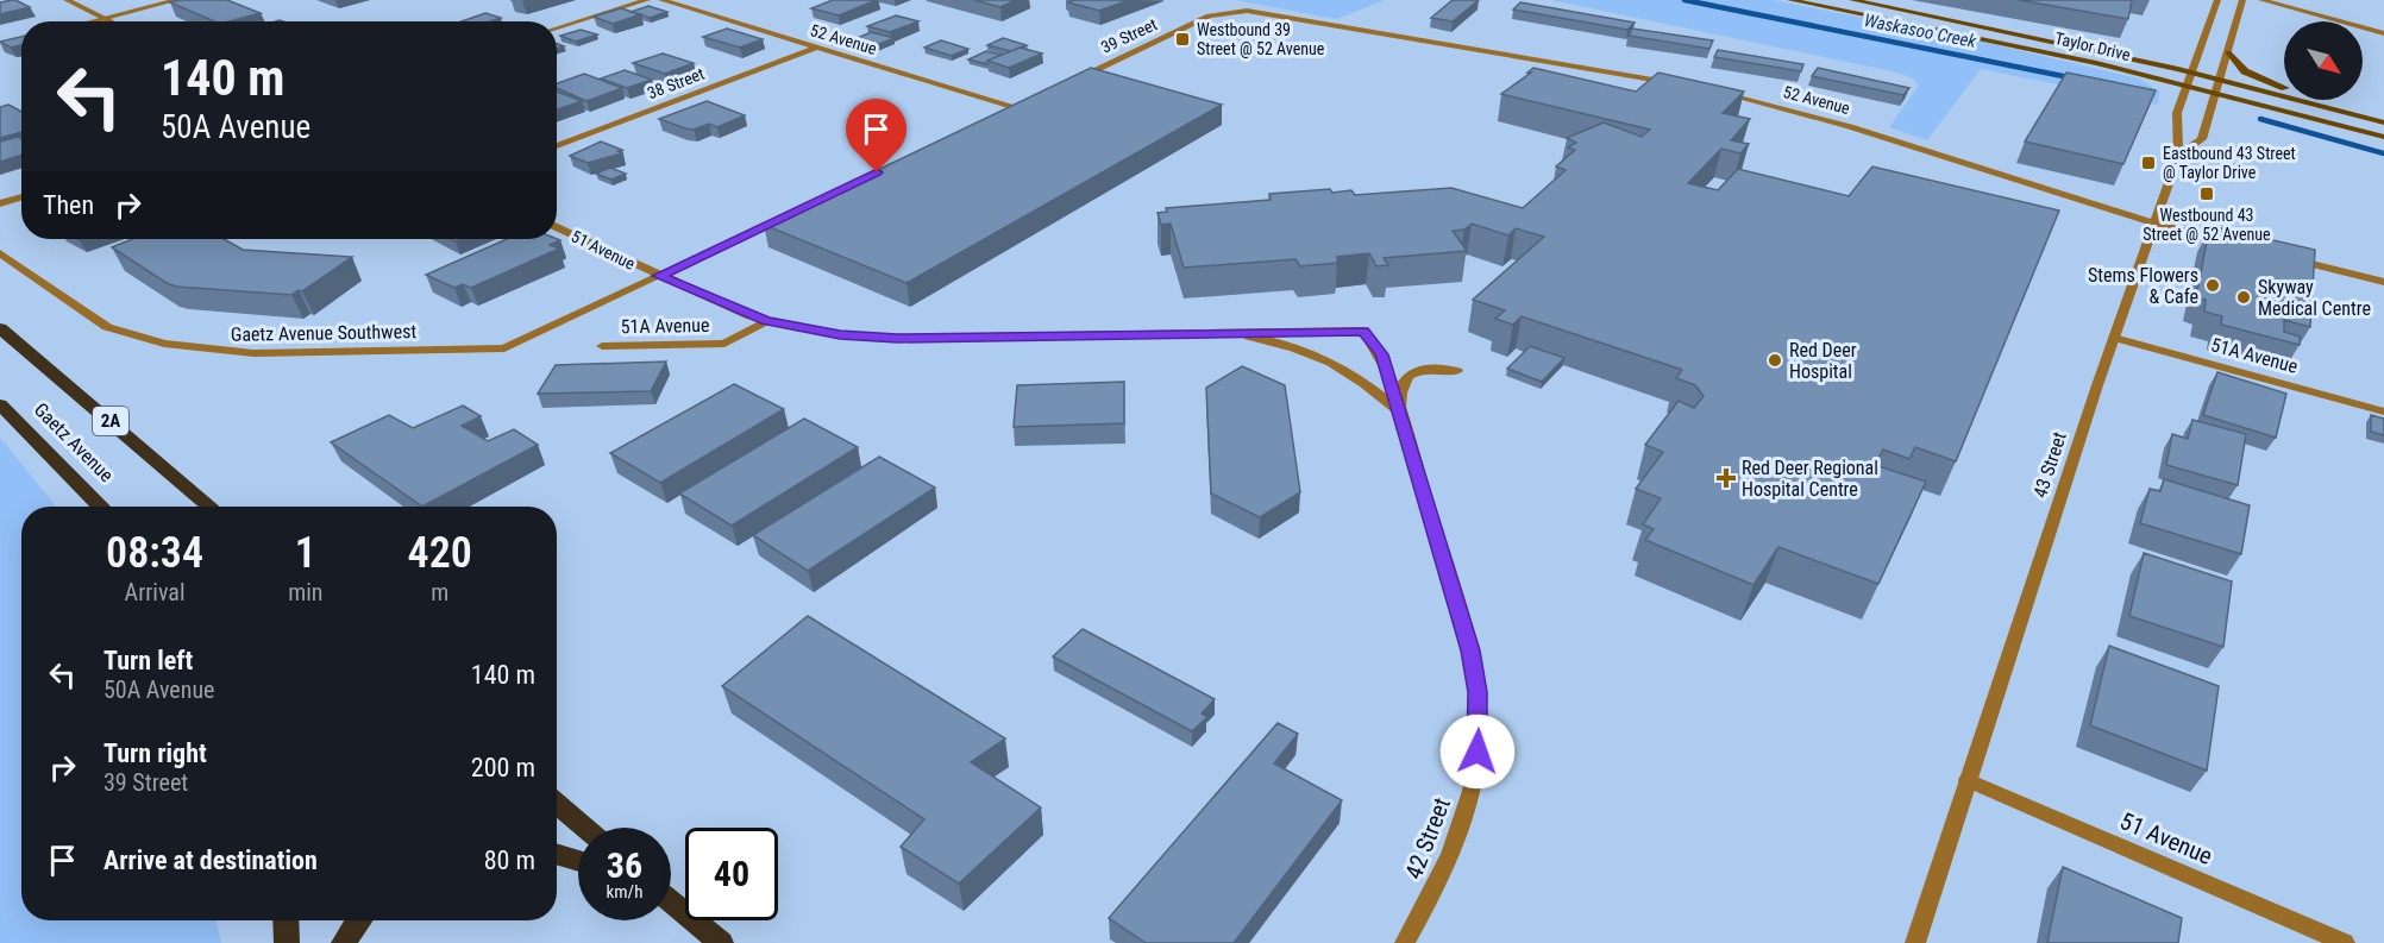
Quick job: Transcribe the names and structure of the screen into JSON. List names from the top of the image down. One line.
{"streets":{"main road":["Taylor Drive","2A","Gaetz Avenue"],"street":["39 Street","52 Avenue","38 Street","51 Avenue","51A Avenue","Gaetz Avenue Southwest","43 Street","42 Street"]},"crossings":[["52 Avenue","38 Street"],["52 Avenue","43 Street"],["Taylor Drive","43 Street"],["51 Avenue","51A Avenue"],["51 Avenue","Gaetz Avenue Southwest"],["51 Avenue","43 Street"],["51 Avenue","42 Street"],["51A Avenue","43 Street"]],"water":["Waskasoo Creek"],"places":{"transit":["Westbound 39 Street @ 52 Avenue","Eastbound 43 Street @ Taylor Drive","Westbound 43 Street @ 52 Avenue"],"other":["Stems Flowers & Cafe","Skyway Medical Centre","Red Deer Hospital"],"health":["Red Deer Regional Hospital Centre"]},"north":"bottom right","page":{"turn":["140 m","50A Avenue"],"then":"Then","eta":["08:34","Arrival","1","min","420","m"],"list":[{"name":"Turn left","note":"50A Avenue","value":"140 m"},{"name":"Turn right","note":"39 Street","value":"200 m"},{"name":"Arrive at destination","value":"80 m"}],"speed":"36 km/h","limit":"40"}}
